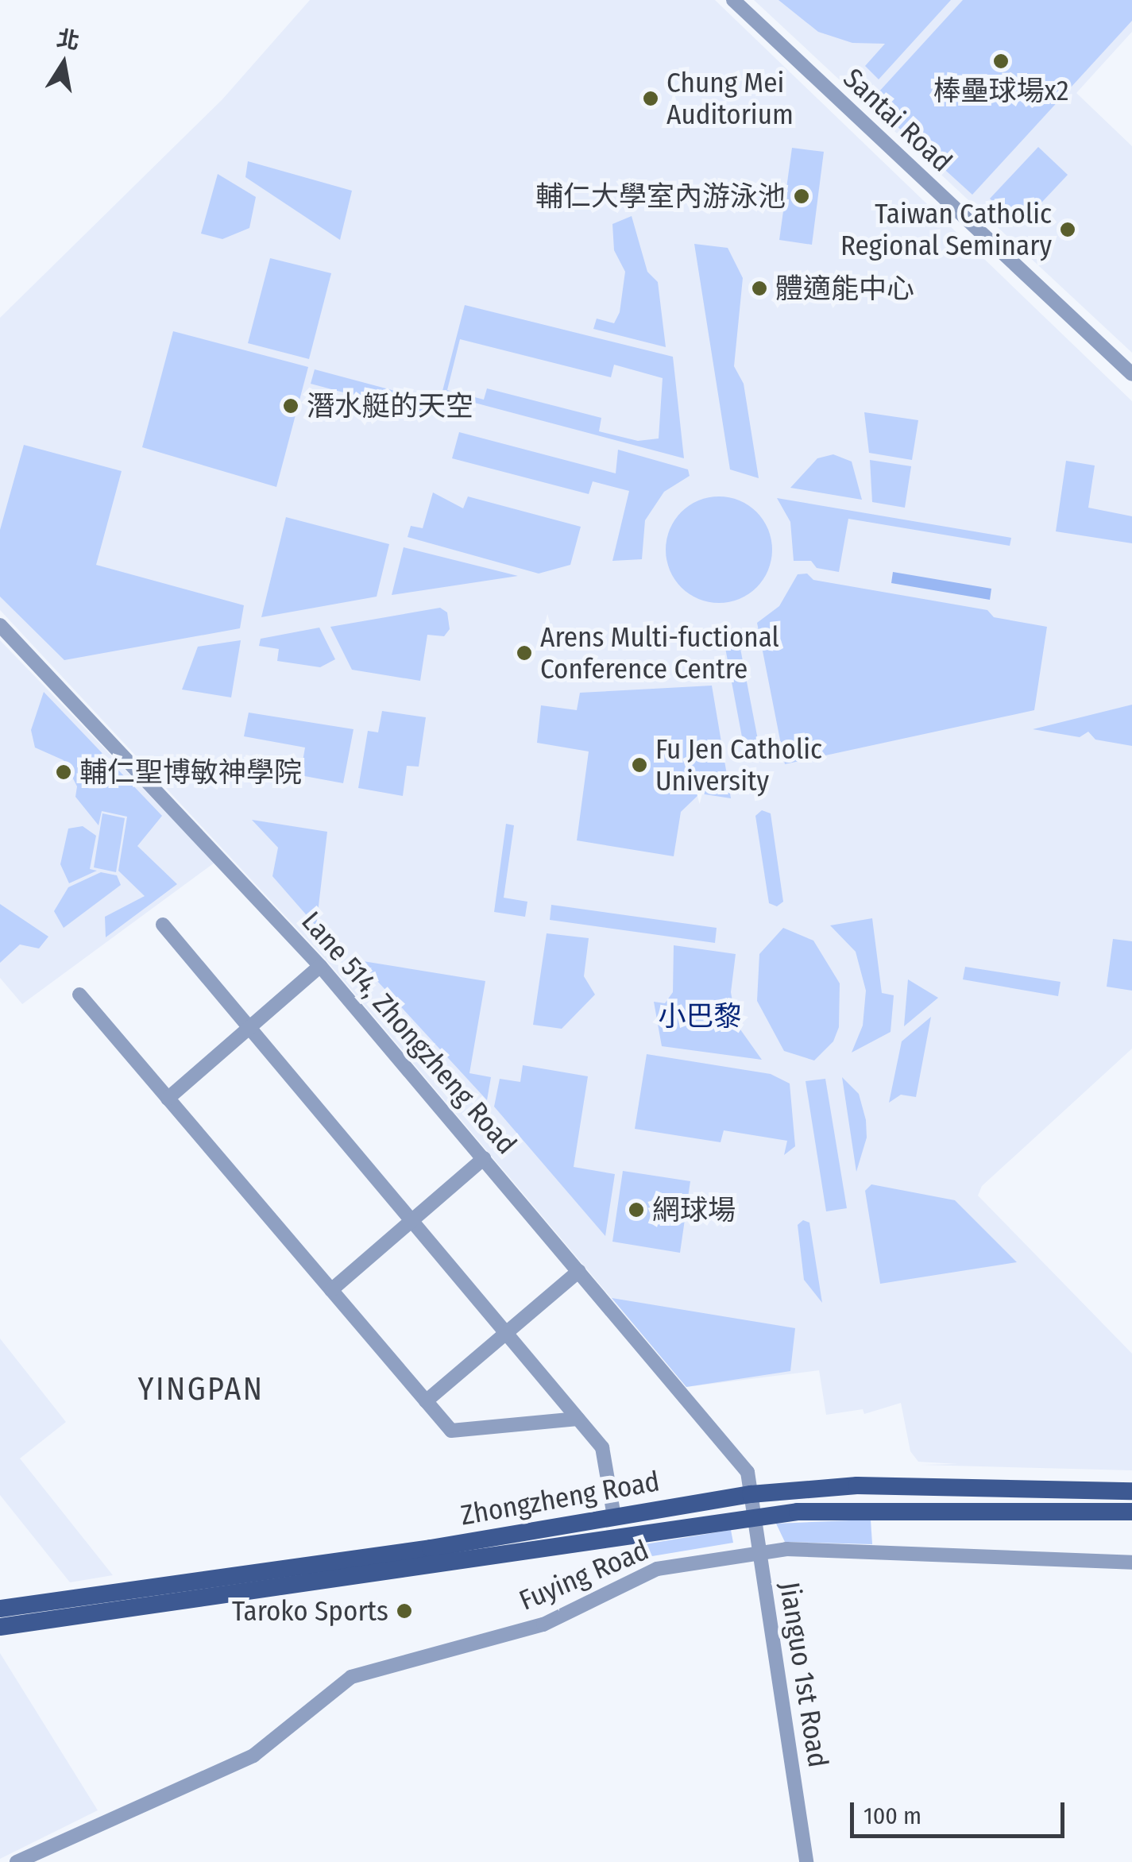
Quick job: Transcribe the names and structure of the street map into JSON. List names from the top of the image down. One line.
{"streets":{"main road":["Zhongzheng Road"],"street":["Santai Road","Lane 514, Zhongzheng Road","Fuying Road","Jianguo 1st Road"]},"crossings":[["Lane 514, Zhongzheng Road","Zhongzheng Road"],["Lane 514, Zhongzheng Road","Jianguo 1st Road"],["Zhongzheng Road","Jianguo 1st Road"],["Fuying Road","Jianguo 1st Road"]],"districts":["YINGPAN"],"parks":["小巴黎"],"places":["棒壘球場x2","Chung Mei Auditorium","輔仁大學室內游泳池","Taiwan Catholic Regional Seminary","體適能中心","潛水艇的天空","Arens Multi-fuctional Conference Centre","Fu Jen Catholic University","輔仁聖博敏神學院","網球場","Taroko Sports"],"scale_bar":"100 m","north":"top"}
